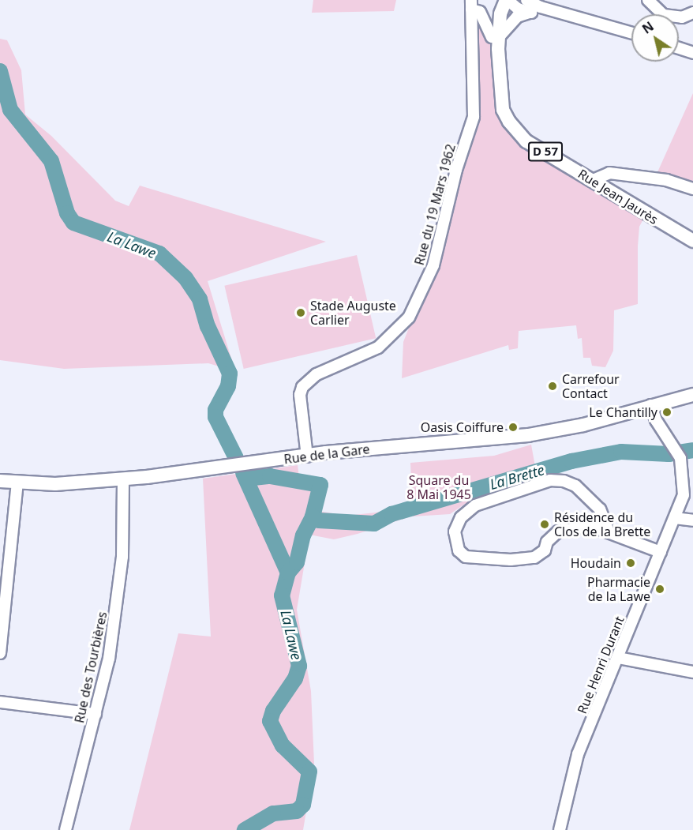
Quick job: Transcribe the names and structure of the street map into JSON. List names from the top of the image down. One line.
{"streets":{"main road":["D 57","Rue Jean Jaurès","Rue de la Gare"],"street":["Rue du 19 Mars 1962","Rue Henri Durant","Rue des Tourbières"]},"crossings":[["Rue du 19 Mars 1962","Rue de la Gare"],["Rue de la Gare","Rue Henri Durant"],["Rue de la Gare","Rue des Tourbières"]],"water":["La Lawe","La Brette"],"parks":["Square du 8 Mai 1945"],"places":["Stade Auguste Carlier","Carrefour Contact","Le Chantilly","Oasis Coiffure","Résidence du Clos de la Brette","Houdain","Pharmacie de la Lawe"],"north":"top left"}
